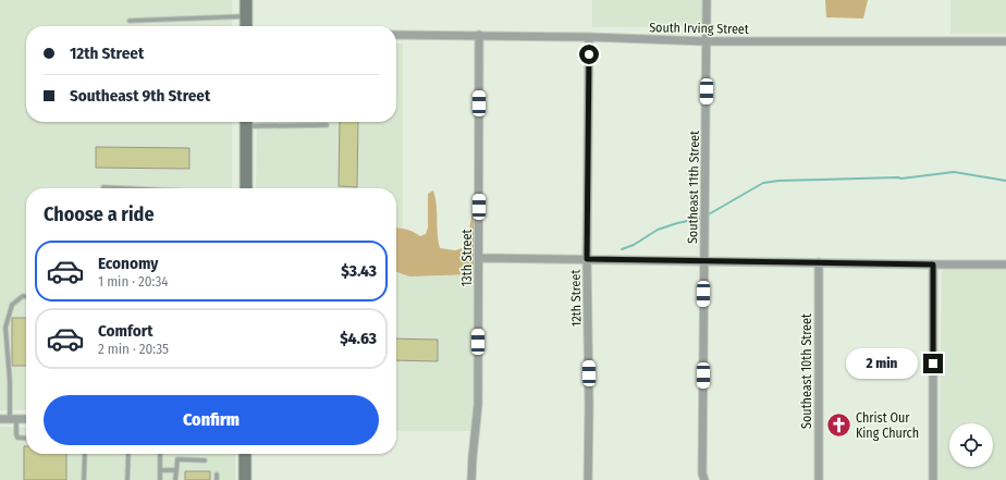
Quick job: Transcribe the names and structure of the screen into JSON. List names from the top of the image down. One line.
{"streets":{"street":["South Irving Street","Southeast 11th Street","13th Street","12th Street","Southeast 10th Street"]},"crossings":[["South Irving Street","Southeast 11th Street"],["South Irving Street","13th Street"],["South Irving Street","12th Street"]],"places":{"church":["Christ Our King Church"]},"page":{"banner":["12th Street","Southeast 9th Street"],"heading":"Choose a ride","list":[{"name":"Economy","note":"1 min · 20:34","value":"$3.43"},{"name":"Comfort","note":"2 min · 20:35","value":"$4.63"}],"bubble":"2 min","buttons":"Confirm"}}
